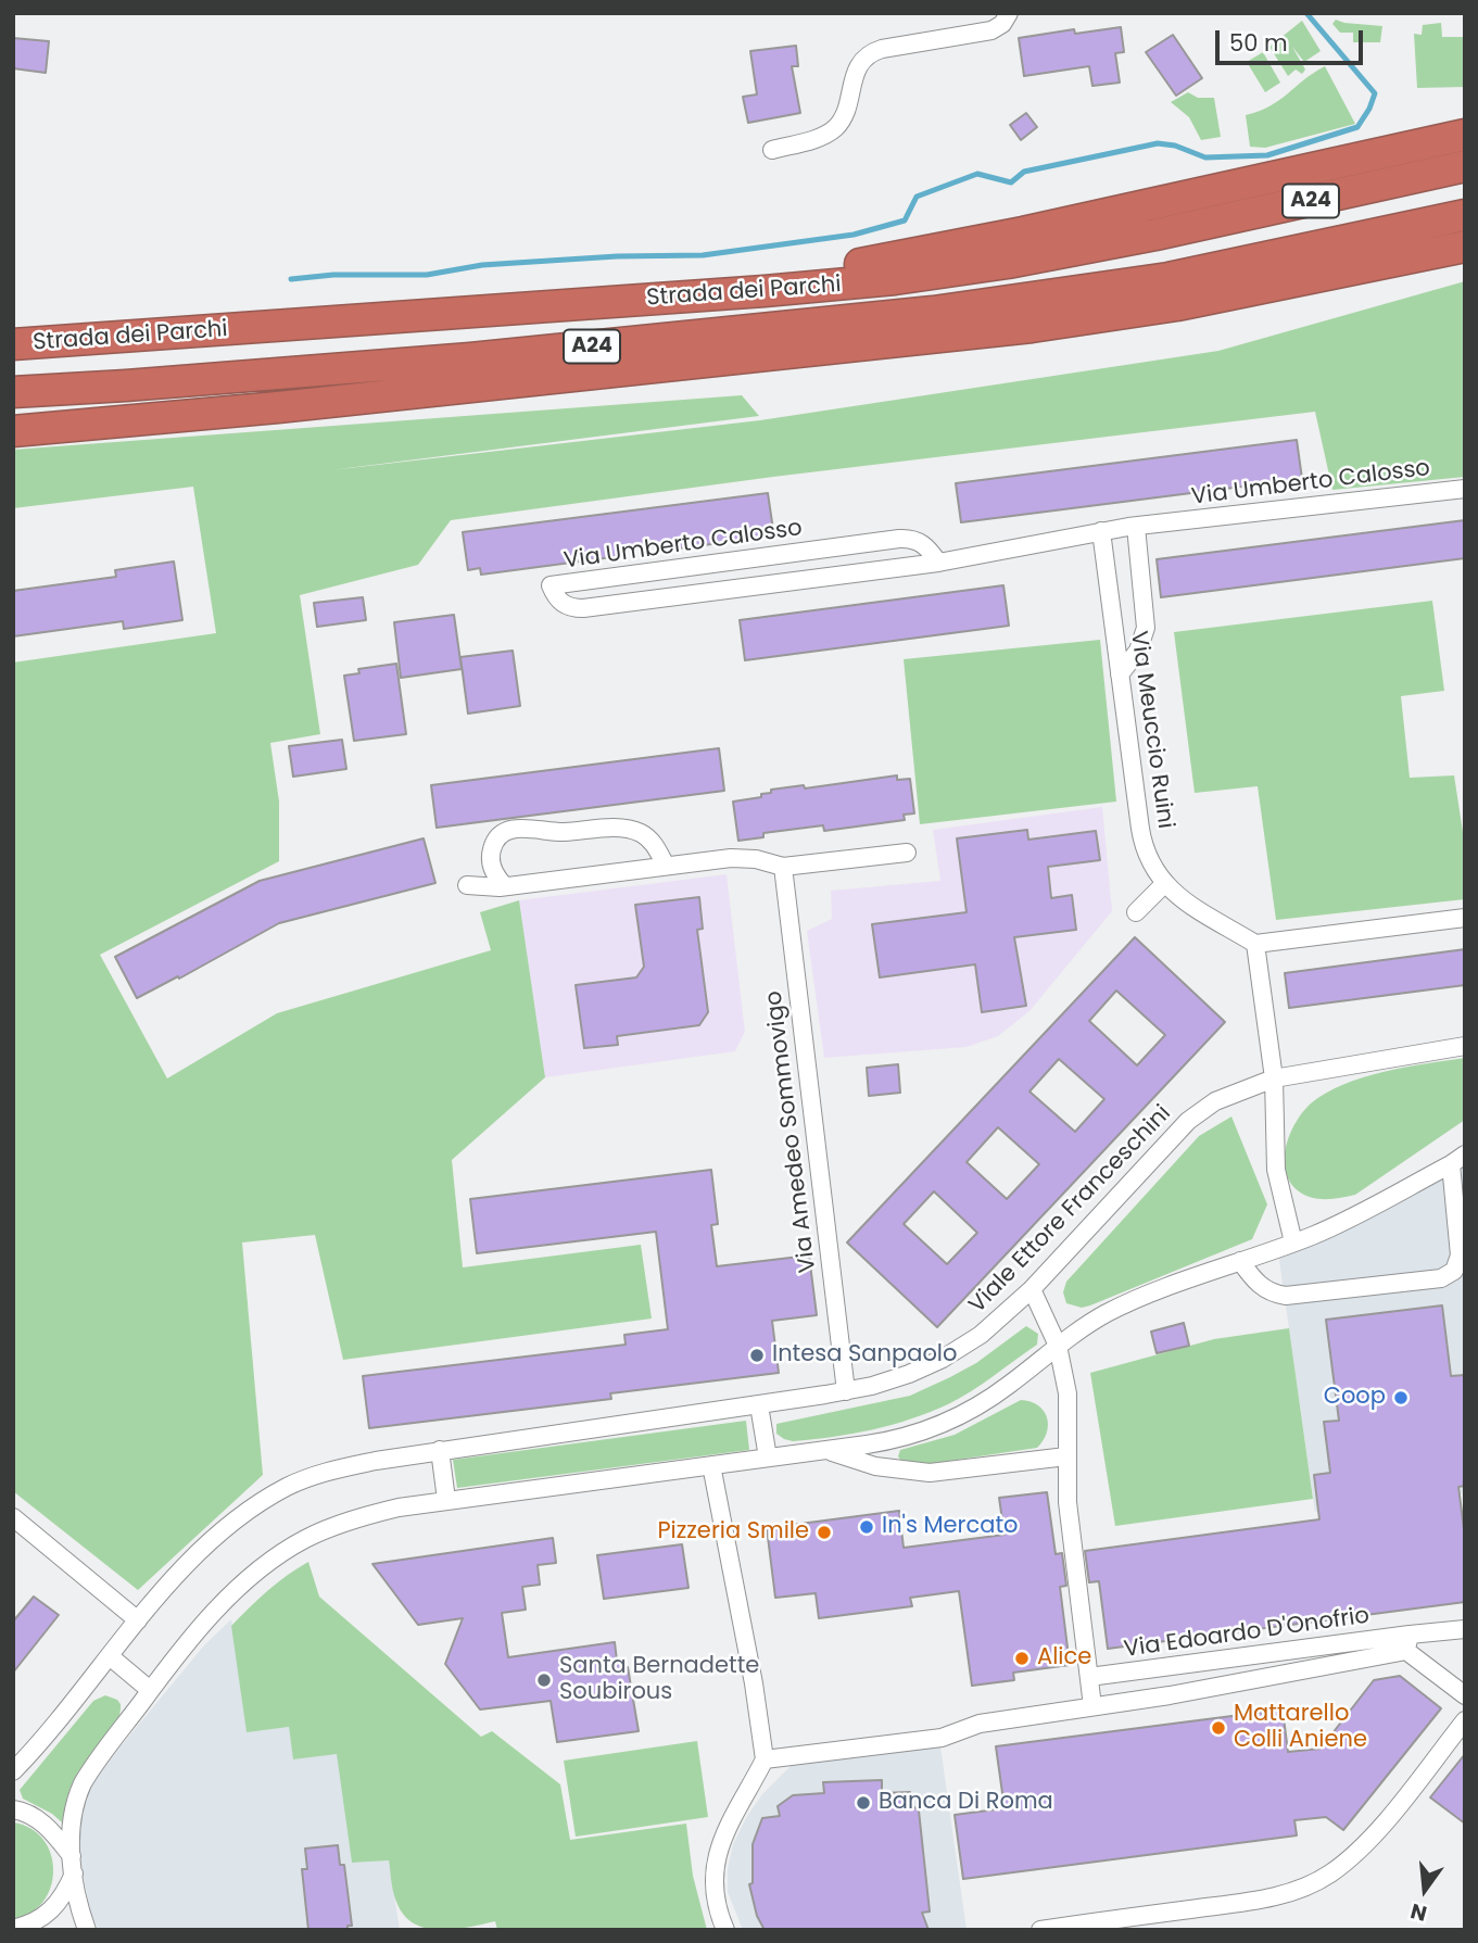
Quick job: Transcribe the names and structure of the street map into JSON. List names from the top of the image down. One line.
{"streets":{"highway":["A24","Strada dei Parchi"],"street":["Via Umberto Calosso","Via Meuccio Ruini","Via Amedeo Sommovigo","Viale Ettore Franceschini","Via Edoardo D'Onofrio"]},"crossings":[["Via Umberto Calosso","Via Meuccio Ruini"],["Via Amedeo Sommovigo","Viale Ettore Franceschini"]],"places":["Intesa Sanpaolo","Coop","In's Mercato","Pizzeria Smile","Alice","Santa Bernadette Soubirous","Mattarello Colli Aniene","Banca Di Roma"],"scale_bar":"50 m","north":"bottom"}
